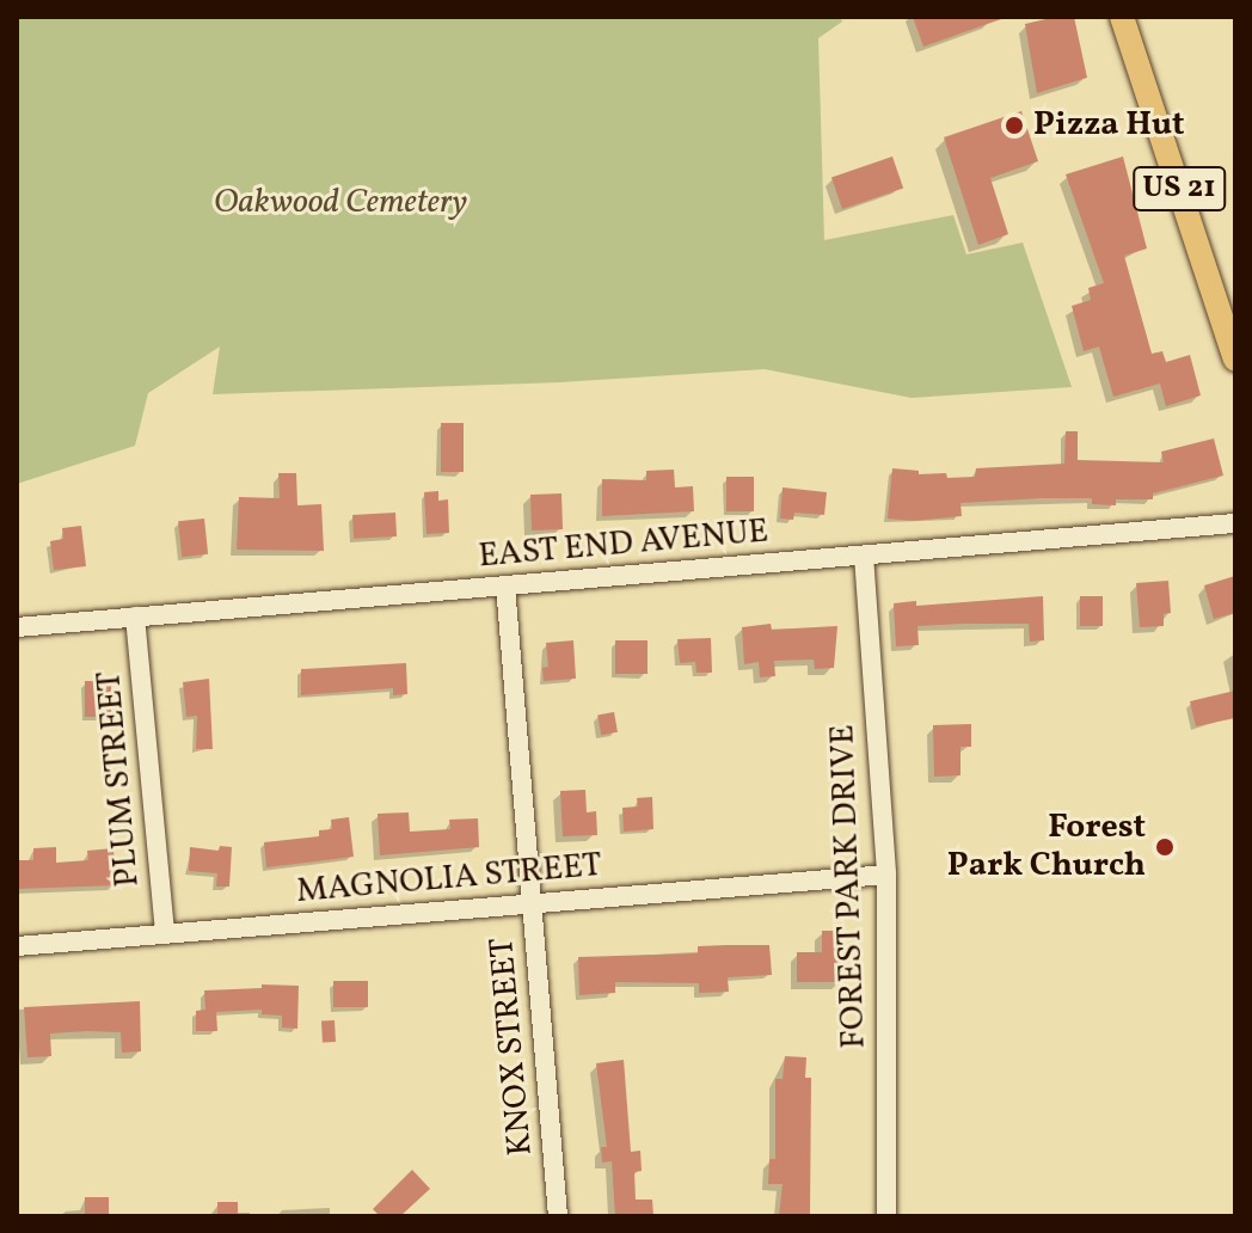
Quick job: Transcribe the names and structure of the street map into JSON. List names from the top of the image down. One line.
{"streets":{"main road":["US 21"],"street":["EAST END AVENUE","PLUM STREET","MAGNOLIA STREET","FOREST PARK DRIVE","KNOX STREET"]},"crossings":[["EAST END AVENUE","PLUM STREET"],["EAST END AVENUE","FOREST PARK DRIVE"],["EAST END AVENUE","KNOX STREET"],["PLUM STREET","MAGNOLIA STREET"],["MAGNOLIA STREET","FOREST PARK DRIVE"],["MAGNOLIA STREET","KNOX STREET"]],"parks":["Oakwood Cemetery"],"places":["Pizza Hut","Forest Park Church"]}
